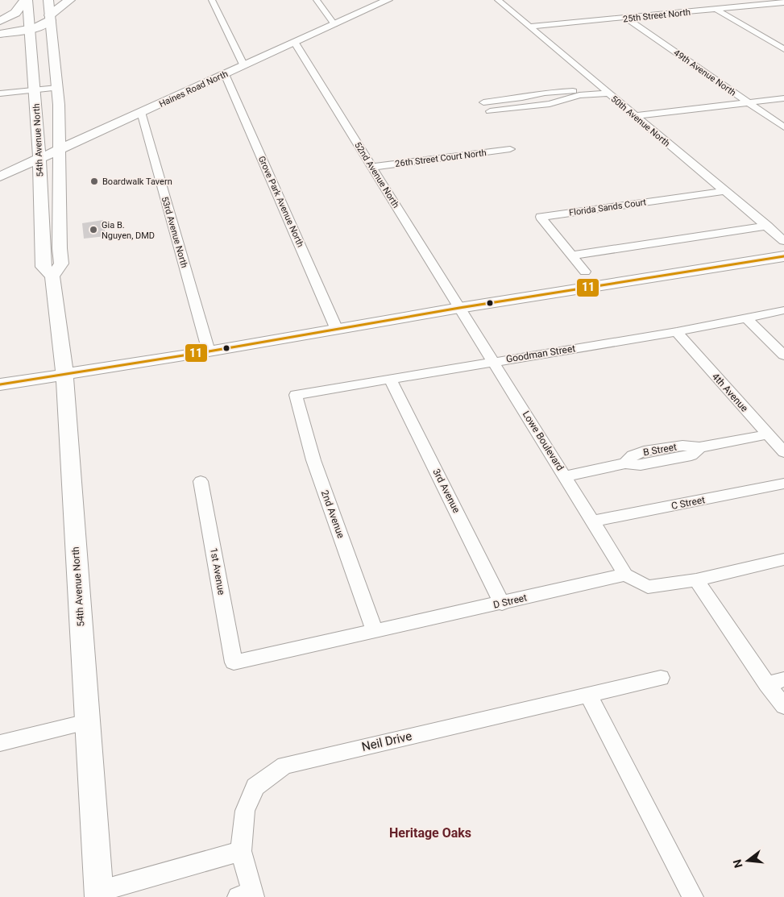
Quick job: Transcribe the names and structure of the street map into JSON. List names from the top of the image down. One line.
{"streets":{"main road":["Haines Road North","54th Avenue North"],"street":["25th Street North","49th Avenue North","50th Avenue North","26th Street Court North","52nd Avenue North","Grove Park Avenue North","Florida Sands Court","53rd Avenue North","Goodman Street","4th Avenue","Lowe Boulevard","B Street","3rd Avenue","C Street","2nd Avenue","1st Avenue","D Street","Neil Drive"]},"crossings":[["25th Street North","49th Avenue North"],["25th Street North","50th Avenue North"],["Haines Road North","54th Avenue North"],["Haines Road North","52nd Avenue North"],["Haines Road North","Grove Park Avenue North"],["Haines Road North","53rd Avenue North"],["50th Avenue North","Florida Sands Court"],["26th Street Court North","52nd Avenue North"],["52nd Avenue North","Lowe Boulevard"],["Goodman Street","4th Avenue"],["Goodman Street","Lowe Boulevard"],["Goodman Street","3rd Avenue"],["Goodman Street","2nd Avenue"],["4th Avenue","B Street"],["Lowe Boulevard","B Street"],["Lowe Boulevard","C Street"],["Lowe Boulevard","D Street"],["3rd Avenue","D Street"],["2nd Avenue","D Street"],["1st Avenue","D Street"]],"districts":["Heritage Oaks"],"places":["Boardwalk Tavern","Gia B. Nguyen, DMD"],"lines":["transit line 11"],"north":"left"}
